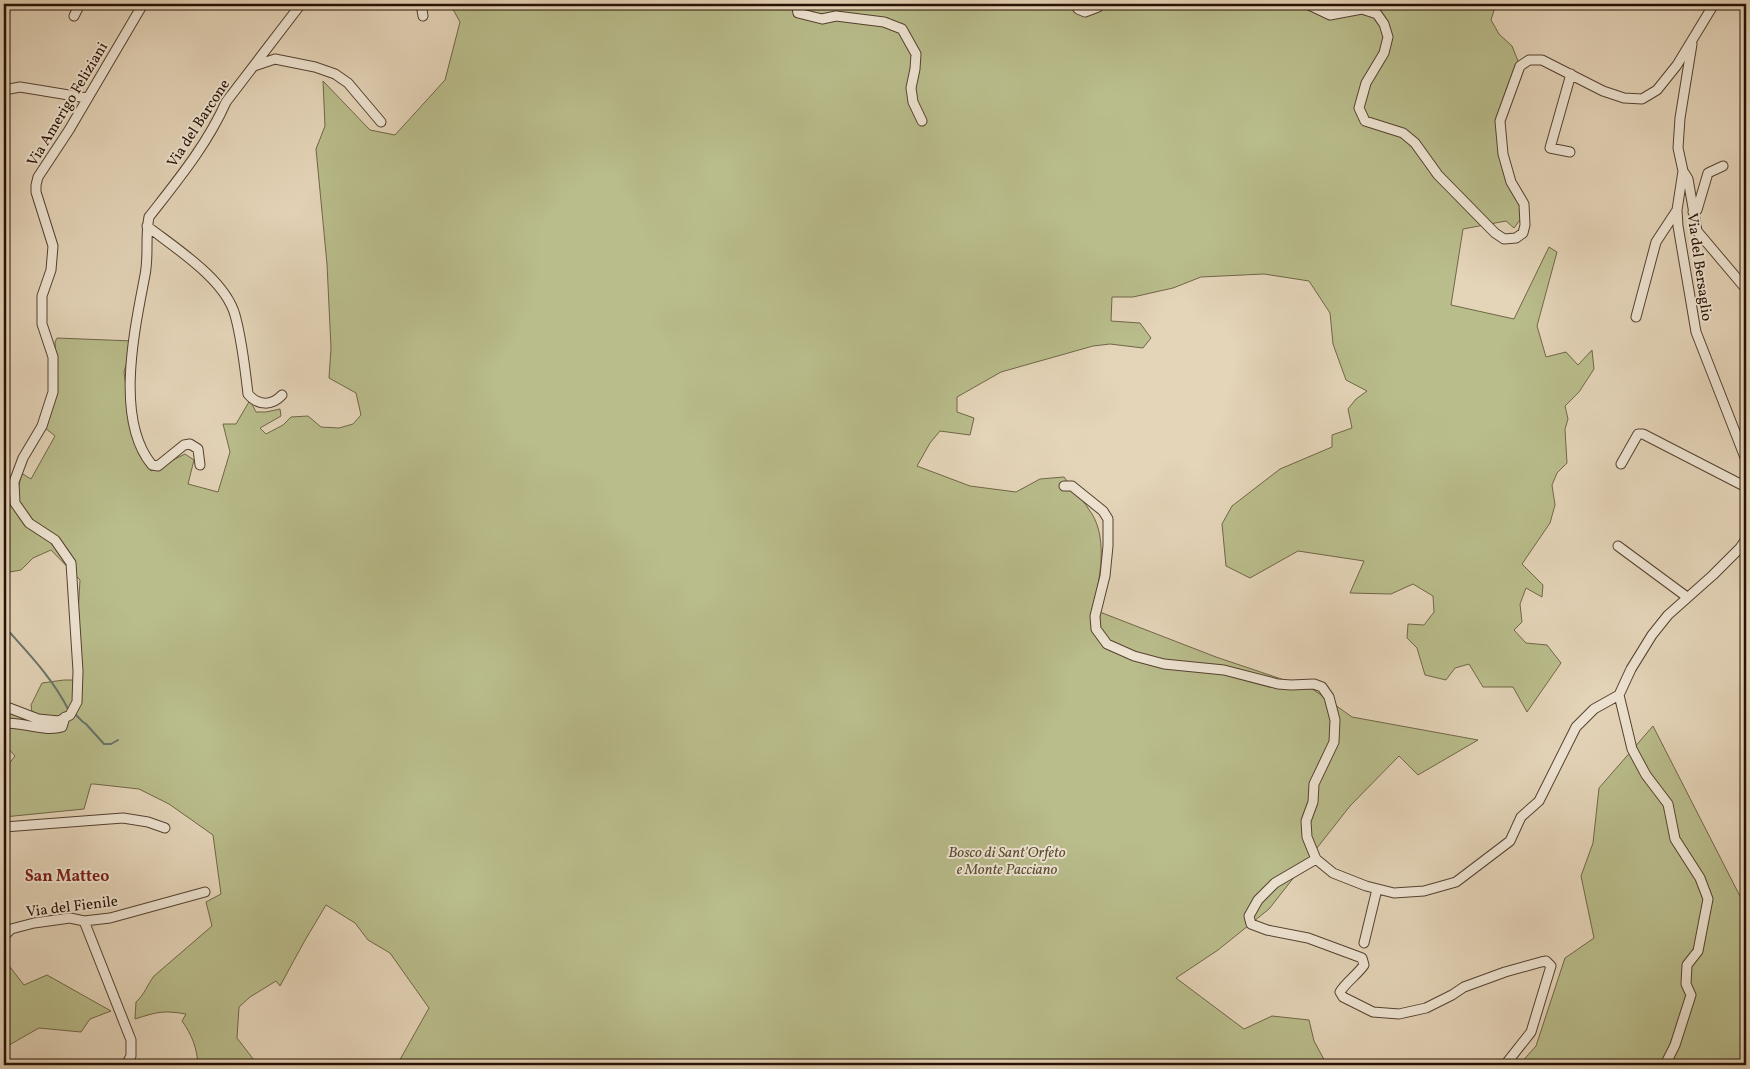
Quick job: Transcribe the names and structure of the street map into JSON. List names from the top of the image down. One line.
{"streets":{"street":["Via Amerigo Feliziani","Via del Barcone","Via del Bersaglio","Via del Fienile"]},"districts":["San Matteo"],"parks":["Bosco di Sant'Orfeto e Monte Pacciano"]}
